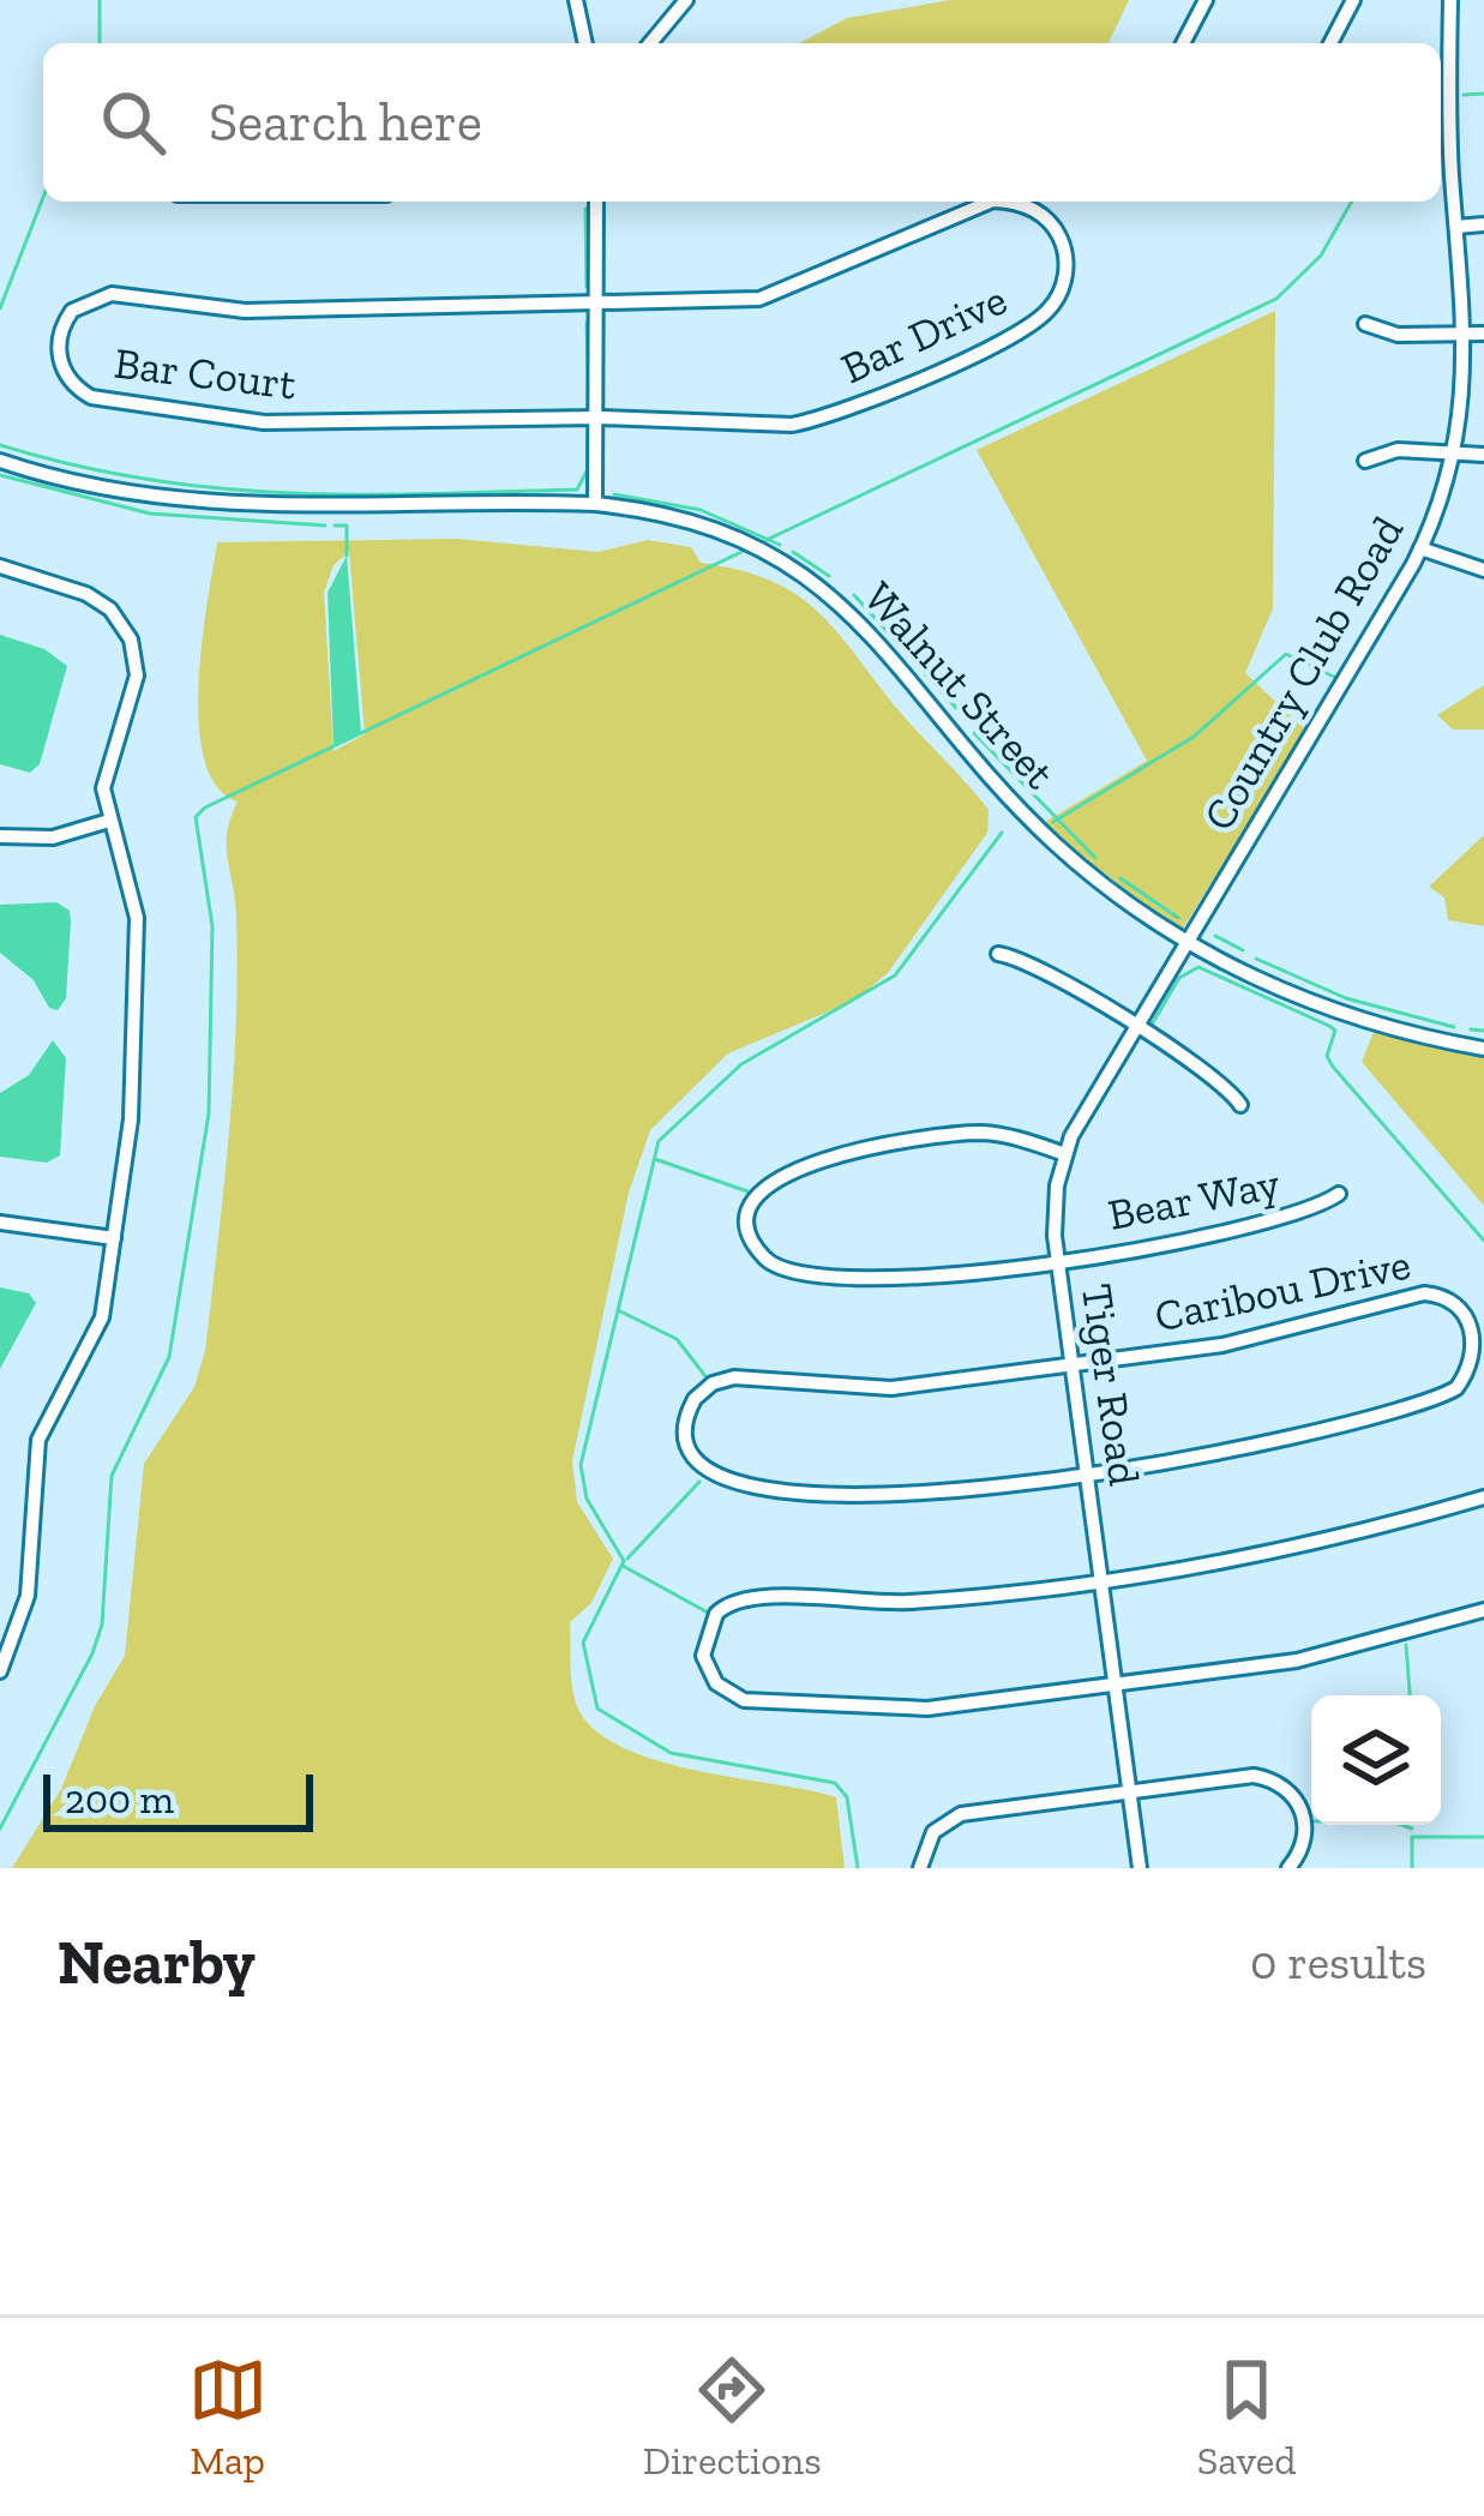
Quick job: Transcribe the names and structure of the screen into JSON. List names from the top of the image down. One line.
{"streets":{"street":["Bar Drive","Bar Court","Country Club Road","Walnut Street","Bear Way","Caribou Drive","Tiger Road"]},"crossings":[["Bar Drive","Bar Court"],["Country Club Road","Walnut Street"],["Country Club Road","Tiger Road"],["Walnut Street","Tiger Road"],["Bear Way","Tiger Road"],["Caribou Drive","Tiger Road"]],"scale_bar":"200 m","page":{"search":"Search here","scale":"200 m","heading":["Nearby","0 results"],"nav":["Map","Directions","Saved"]}}
